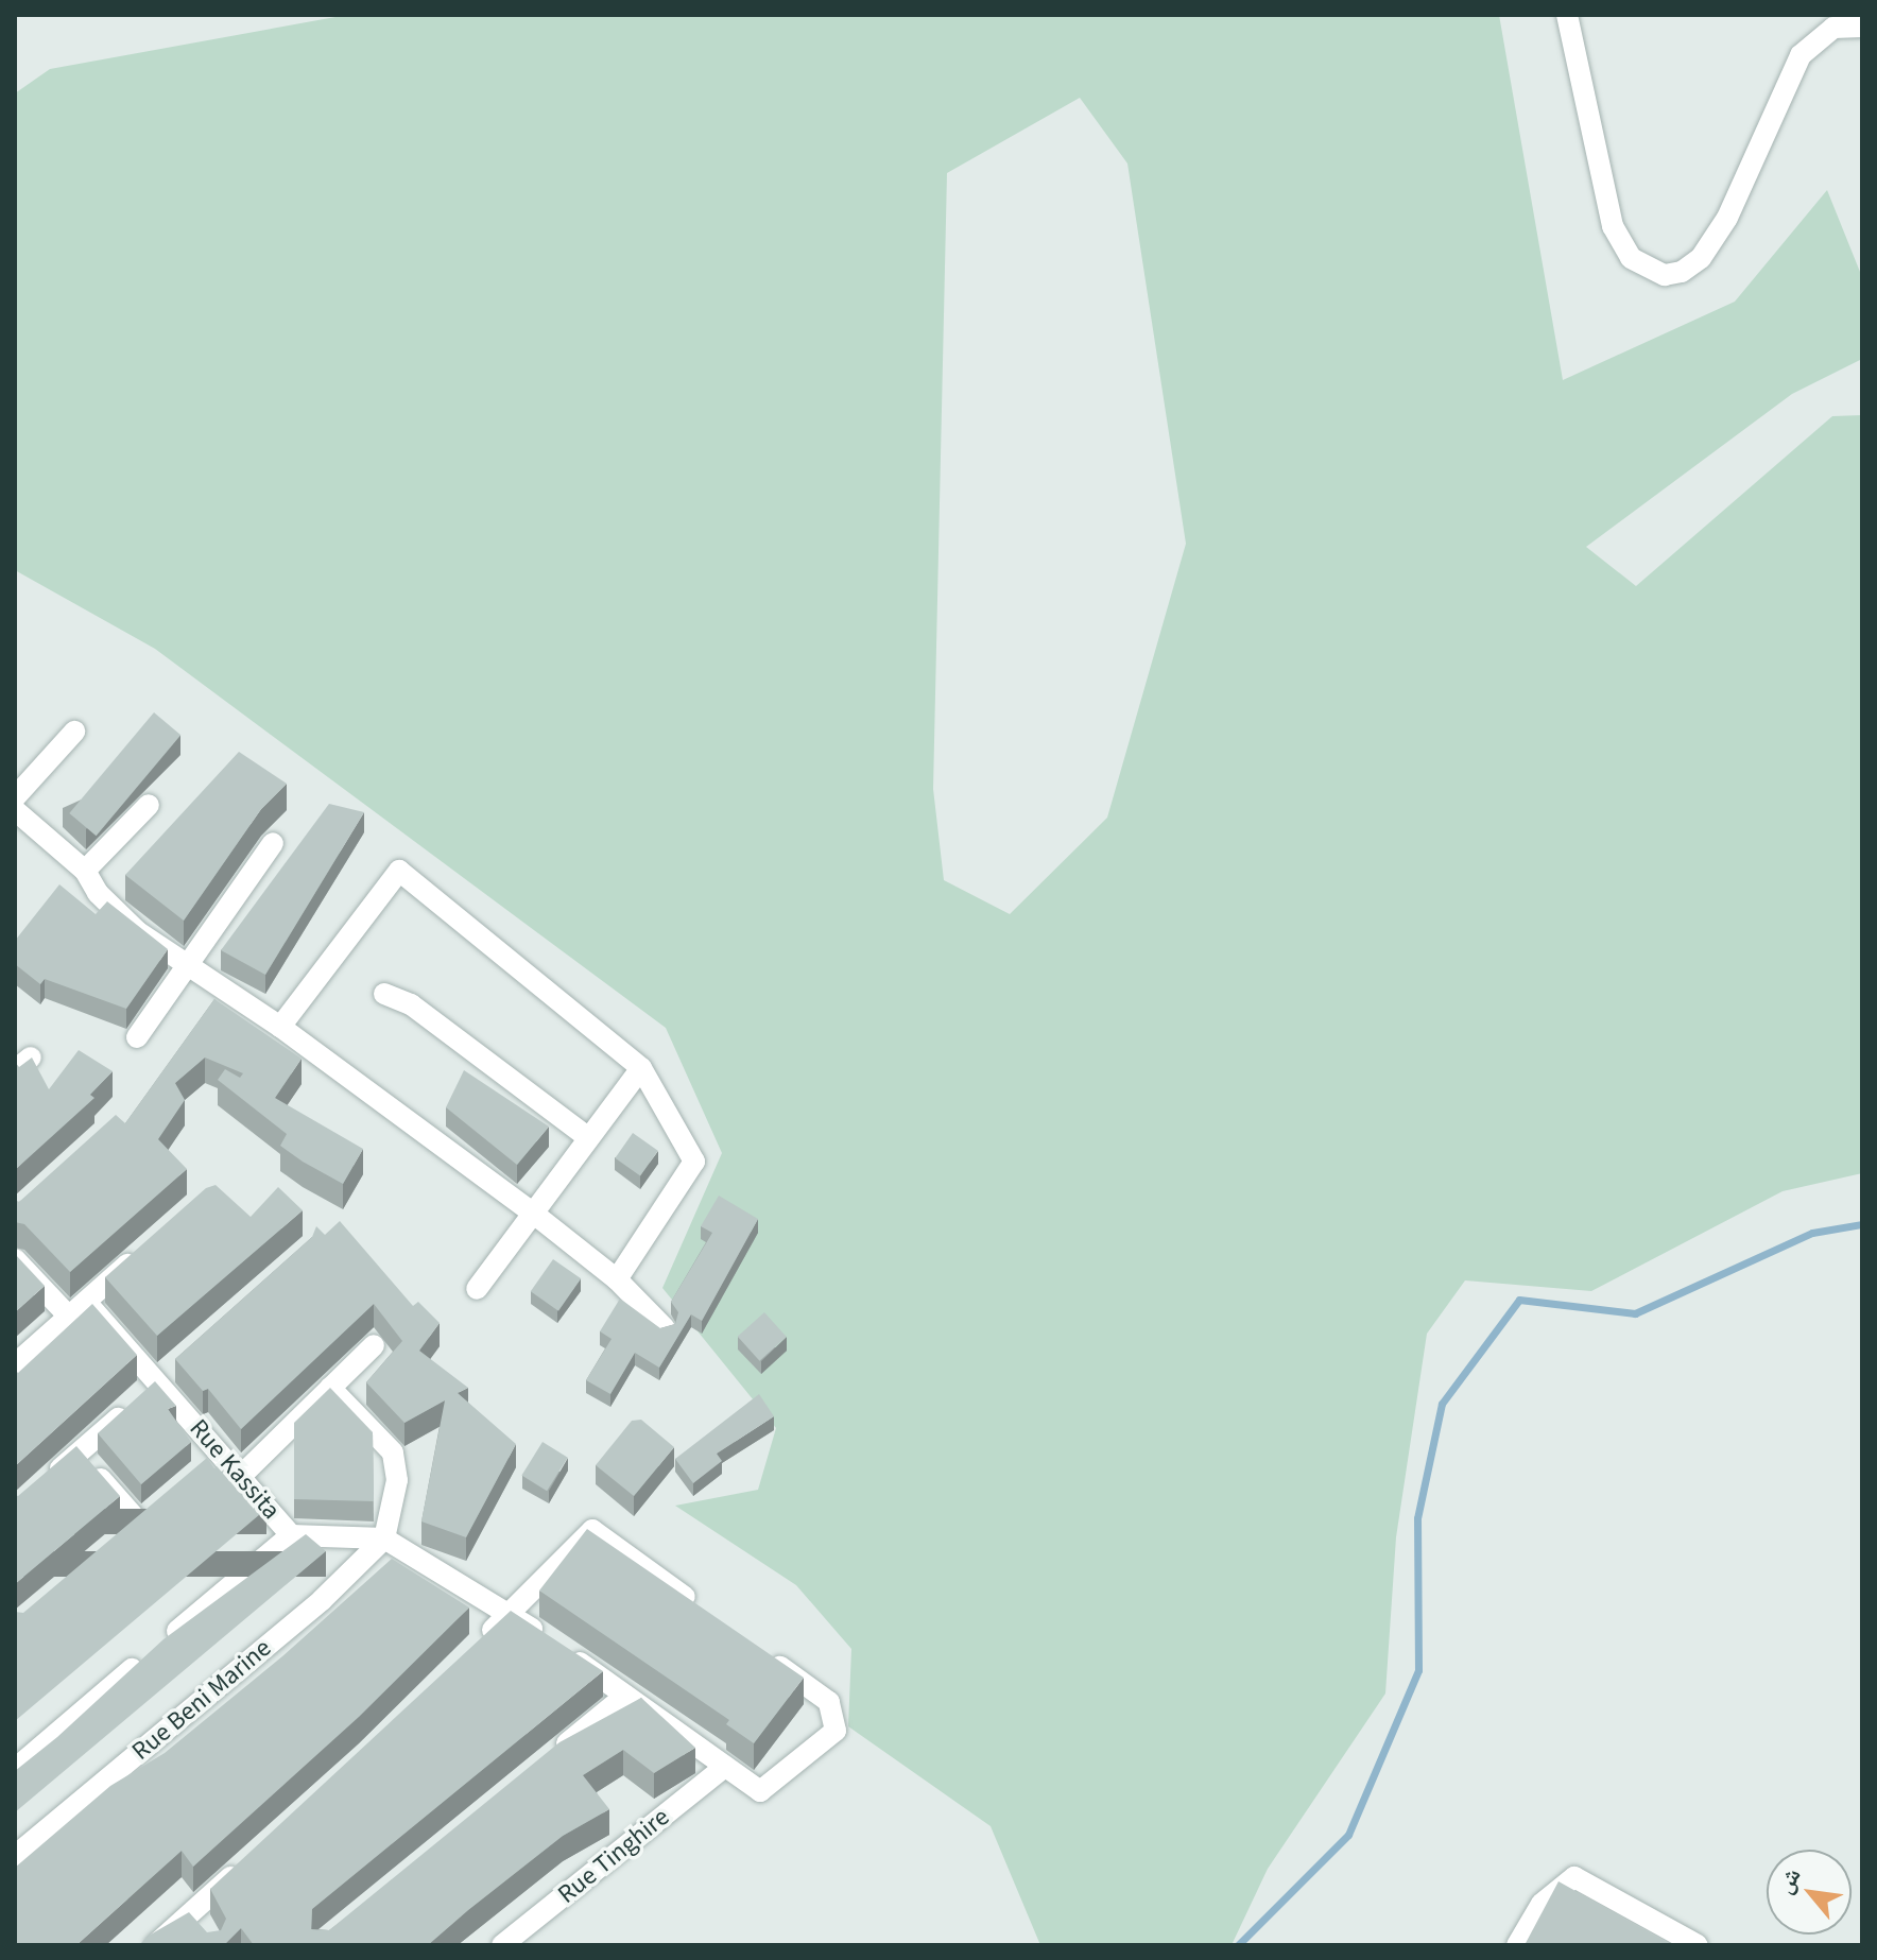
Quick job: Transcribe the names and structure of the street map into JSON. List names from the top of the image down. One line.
{"streets":{"street":["Rue Kassita","Rue Beni Marine","Rue Tinghire"]},"crossings":[["Rue Kassita","Rue Beni Marine"],["Rue Kassita","Rue Tinghire"]],"north":"top left"}
